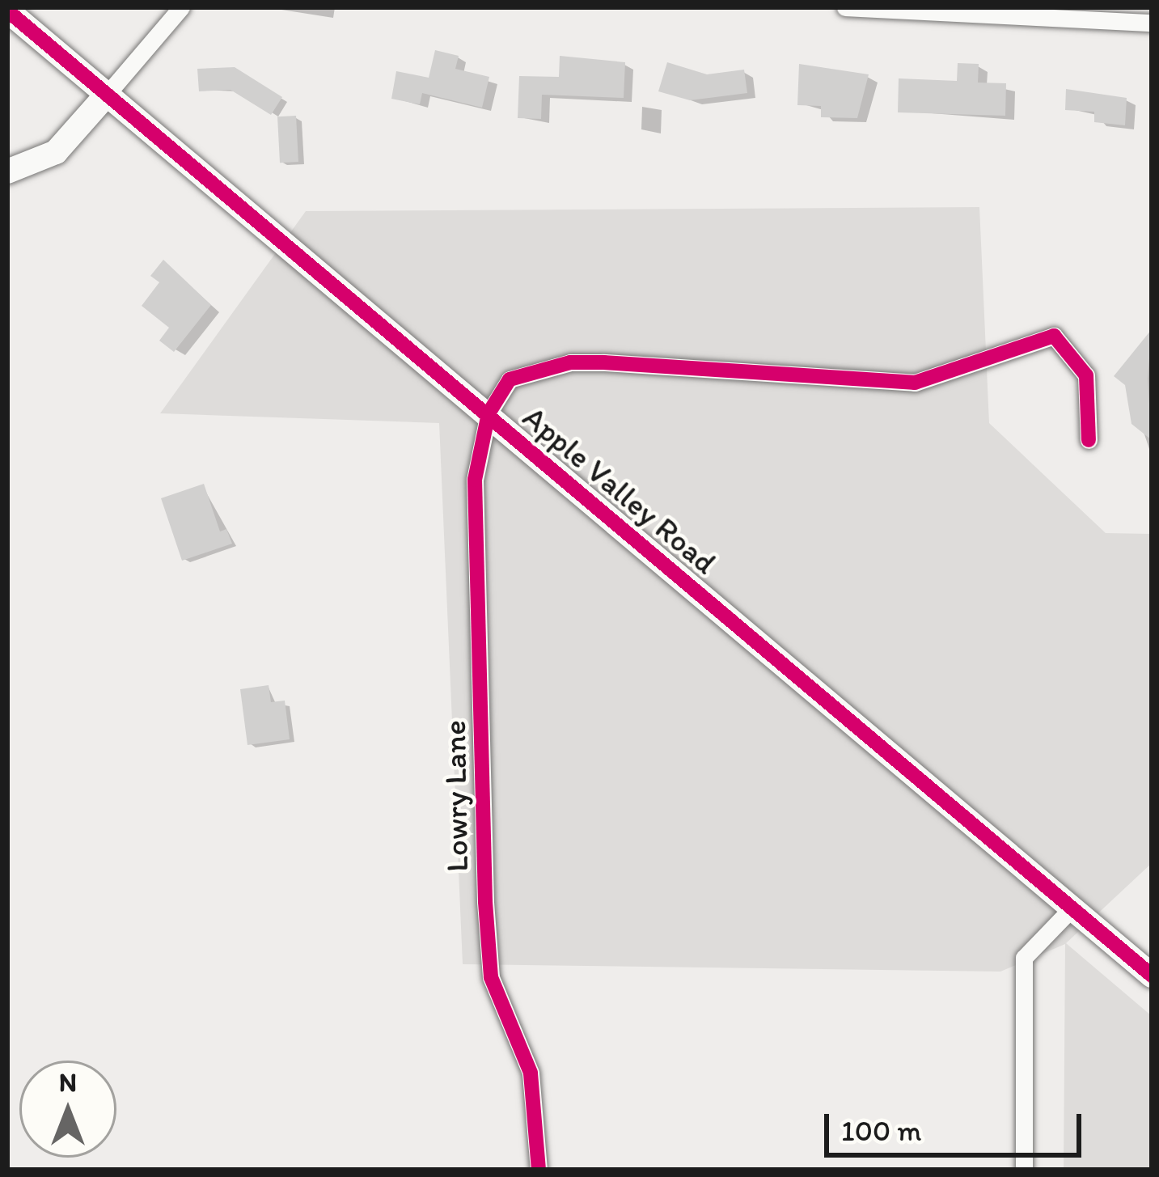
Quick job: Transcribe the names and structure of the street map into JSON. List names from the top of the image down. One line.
{"streets":{"main road":["Apple Valley Road"],"street":["Lowry Lane"]},"crossings":[["Apple Valley Road","Lowry Lane"]],"scale_bar":"100 m","north":"top"}
